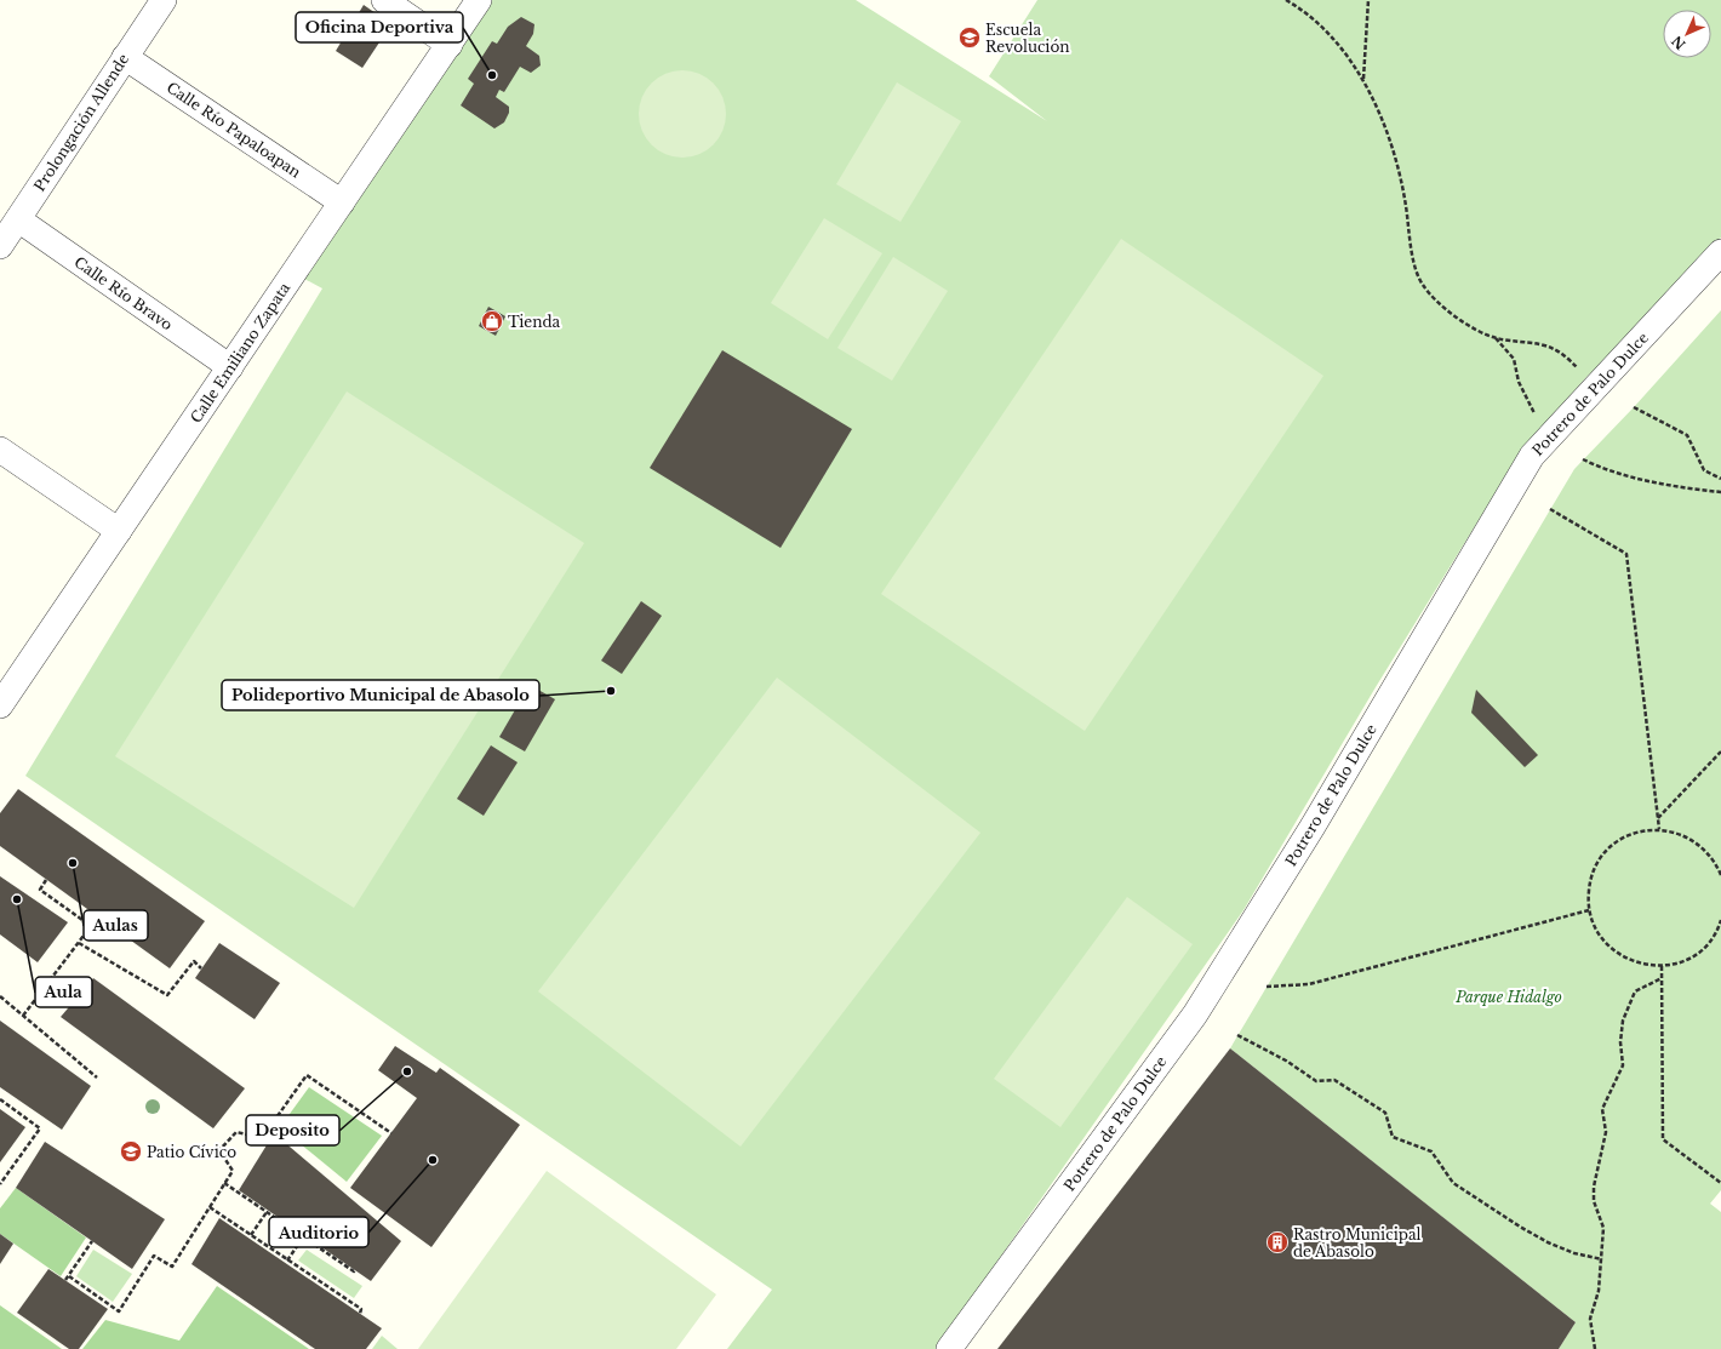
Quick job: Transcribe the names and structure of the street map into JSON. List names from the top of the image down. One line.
{"streets":{"street":["Prolongación Allende","Calle Río Papaloapan","Calle Río Bravo","Calle Emiliano Zapata","Potrero de Palo Dulce"]},"crossings":[["Prolongación Allende","Calle Río Papaloapan"],["Prolongación Allende","Calle Río Bravo"],["Calle Río Papaloapan","Calle Emiliano Zapata"],["Calle Río Bravo","Calle Emiliano Zapata"]],"parks":["Parque Hidalgo"],"places":{"school or university":["Escuela Revolución","Patio Cívico"],"other":["Oficina Deportiva","Polideportivo Municipal de Abasolo","Aulas","Aula","Deposito","Auditorio"],"shop":["Tienda"],"building":["Rastro Municipal de Abasolo"]},"north":"bottom left"}
